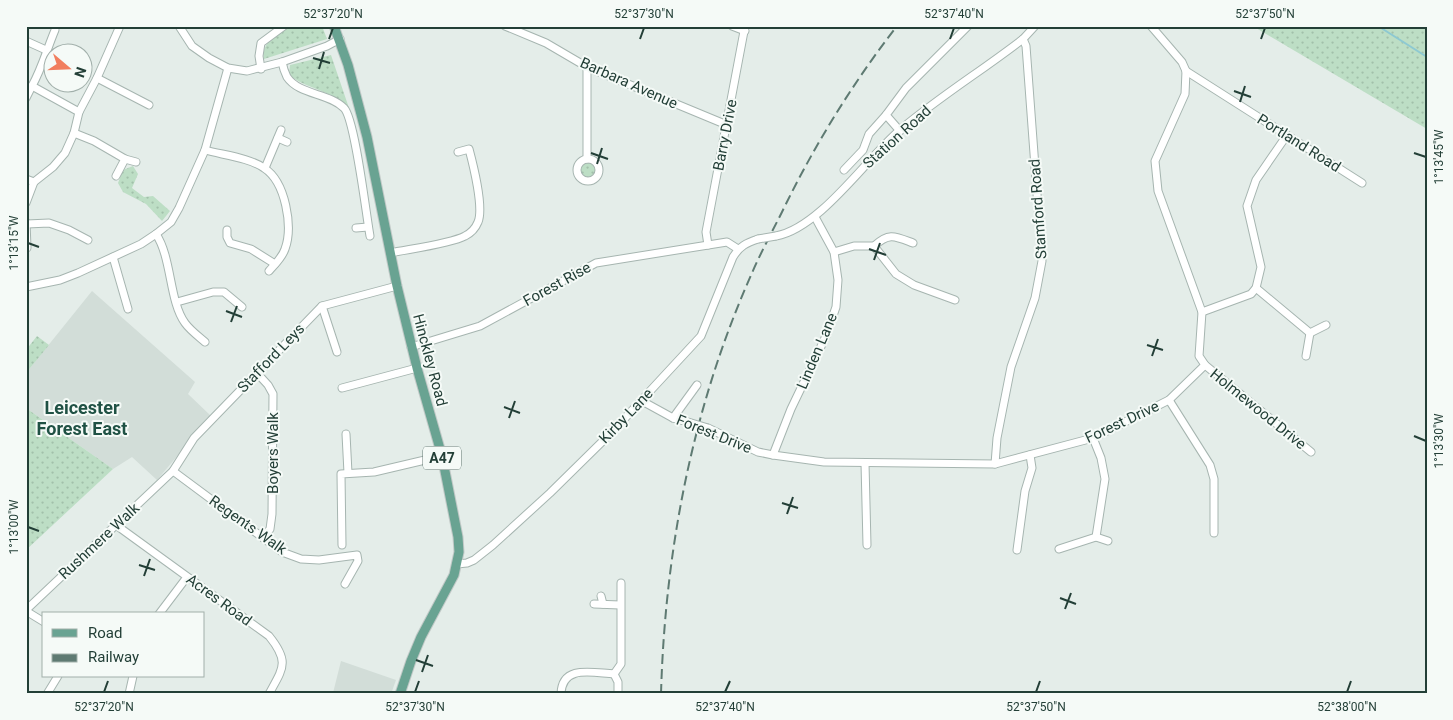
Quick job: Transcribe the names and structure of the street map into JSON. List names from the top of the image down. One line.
{"streets":{"main road":["Hinckley Road","A47"],"street":["Barbara Avenue","Barry Drive","Station Road","Portland Road","Stamford Road","Forest Rise","Linden Lane","Stafford Leys","Holmewood Drive","Kirby Lane","Forest Drive","Boyers Walk","Regents Walk","Rushmere Walk","Acres Road"]},"crossings":[["Barbara Avenue","Barry Drive"],["Barry Drive","Forest Rise"],["Station Road","Stamford Road"],["Station Road","Forest Rise"],["Station Road","Linden Lane"],["Station Road","Kirby Lane"],["Stamford Road","Forest Drive"],["Forest Rise","Hinckley Road"],["Forest Rise","Kirby Lane"],["Linden Lane","Forest Drive"],["Stafford Leys","Boyers Walk"],["Stafford Leys","Regents Walk"],["Stafford Leys","Rushmere Walk"],["Hinckley Road","Kirby Lane"],["Holmewood Drive","Forest Drive"],["Kirby Lane","Forest Drive"],["Boyers Walk","Regents Walk"],["Regents Walk","Rushmere Walk"],["Rushmere Walk","Acres Road"]],"districts":["Leicester Forest East"],"legend":["Road","Railway"],"north":"right","coordinates":["52°37'20\"N","52°37'30\"N","52°37'40\"N","52°37'50\"N","1°13'45\"W","1°13'15\"W","1°13'30\"W","1°13'00\"W","52°38'00\"N"]}
